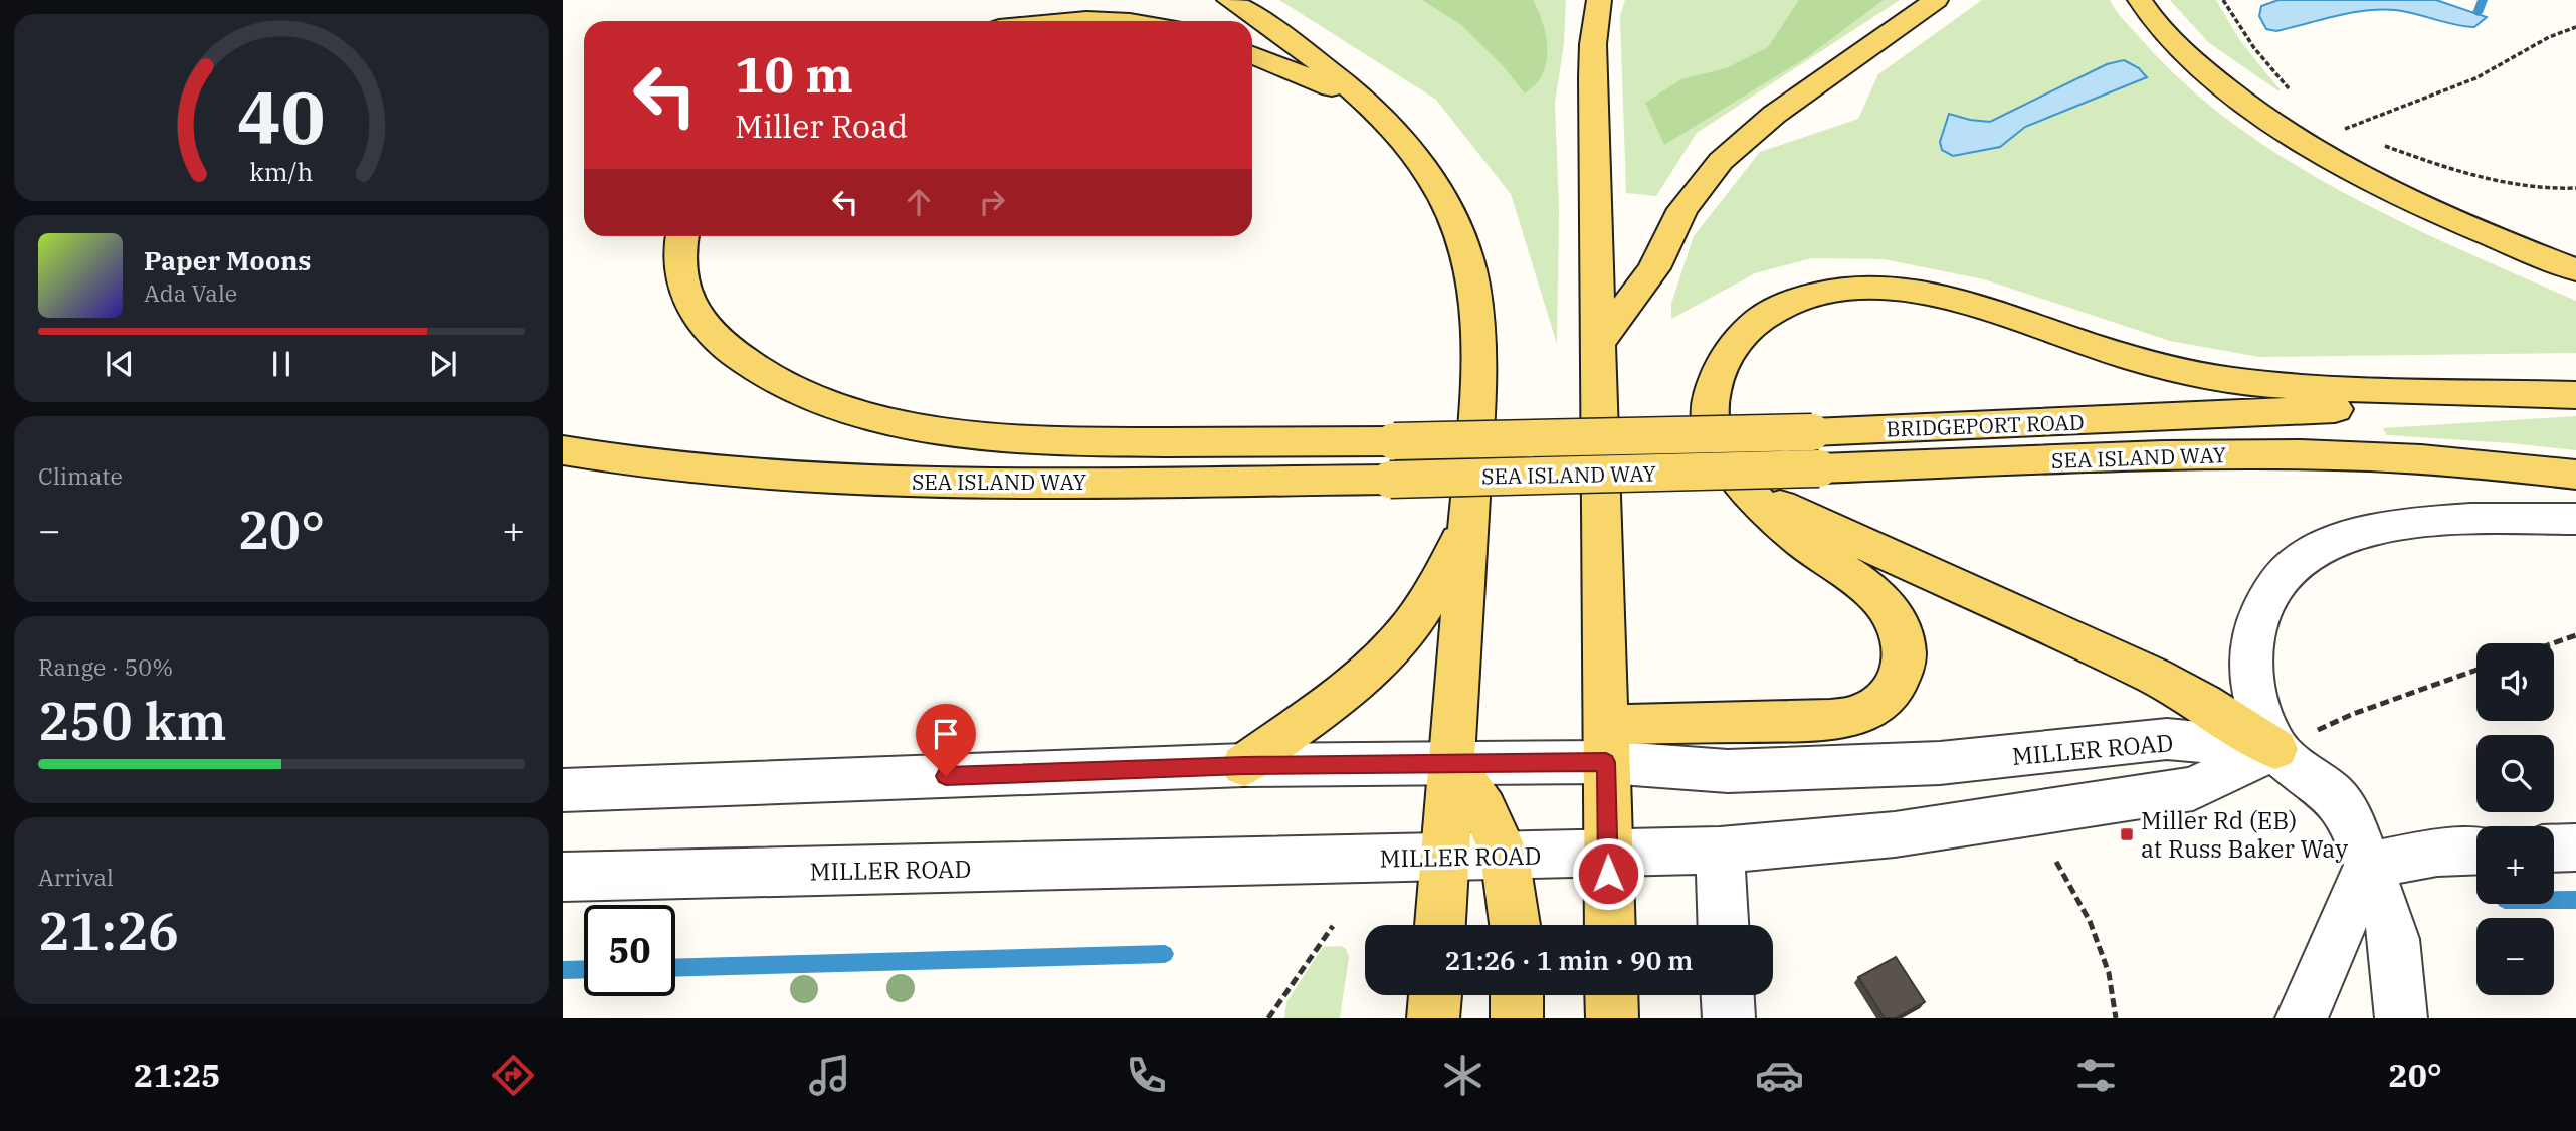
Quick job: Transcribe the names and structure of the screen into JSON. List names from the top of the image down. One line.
{"streets":{"main road":["BRIDGEPORT ROAD","SEA ISLAND WAY"],"street":["MILLER ROAD"]},"places":{"transit":["Miller Rd (EB) at Russ Baker Way"]},"page":{"turn":["10 m","Miller Road"],"song":["Paper Moons","Ada Vale"],"tile":["Climate",["Range · 50%","250 km"],["Arrival","21:26"]],"heat":["−","20°","+"],"map_buttons":["+","−"],"limit":"50","trip":"21:26 · 1 min · 90 m","tabs":["21:25","20°"],"gauge":["40","km/h"]}}
